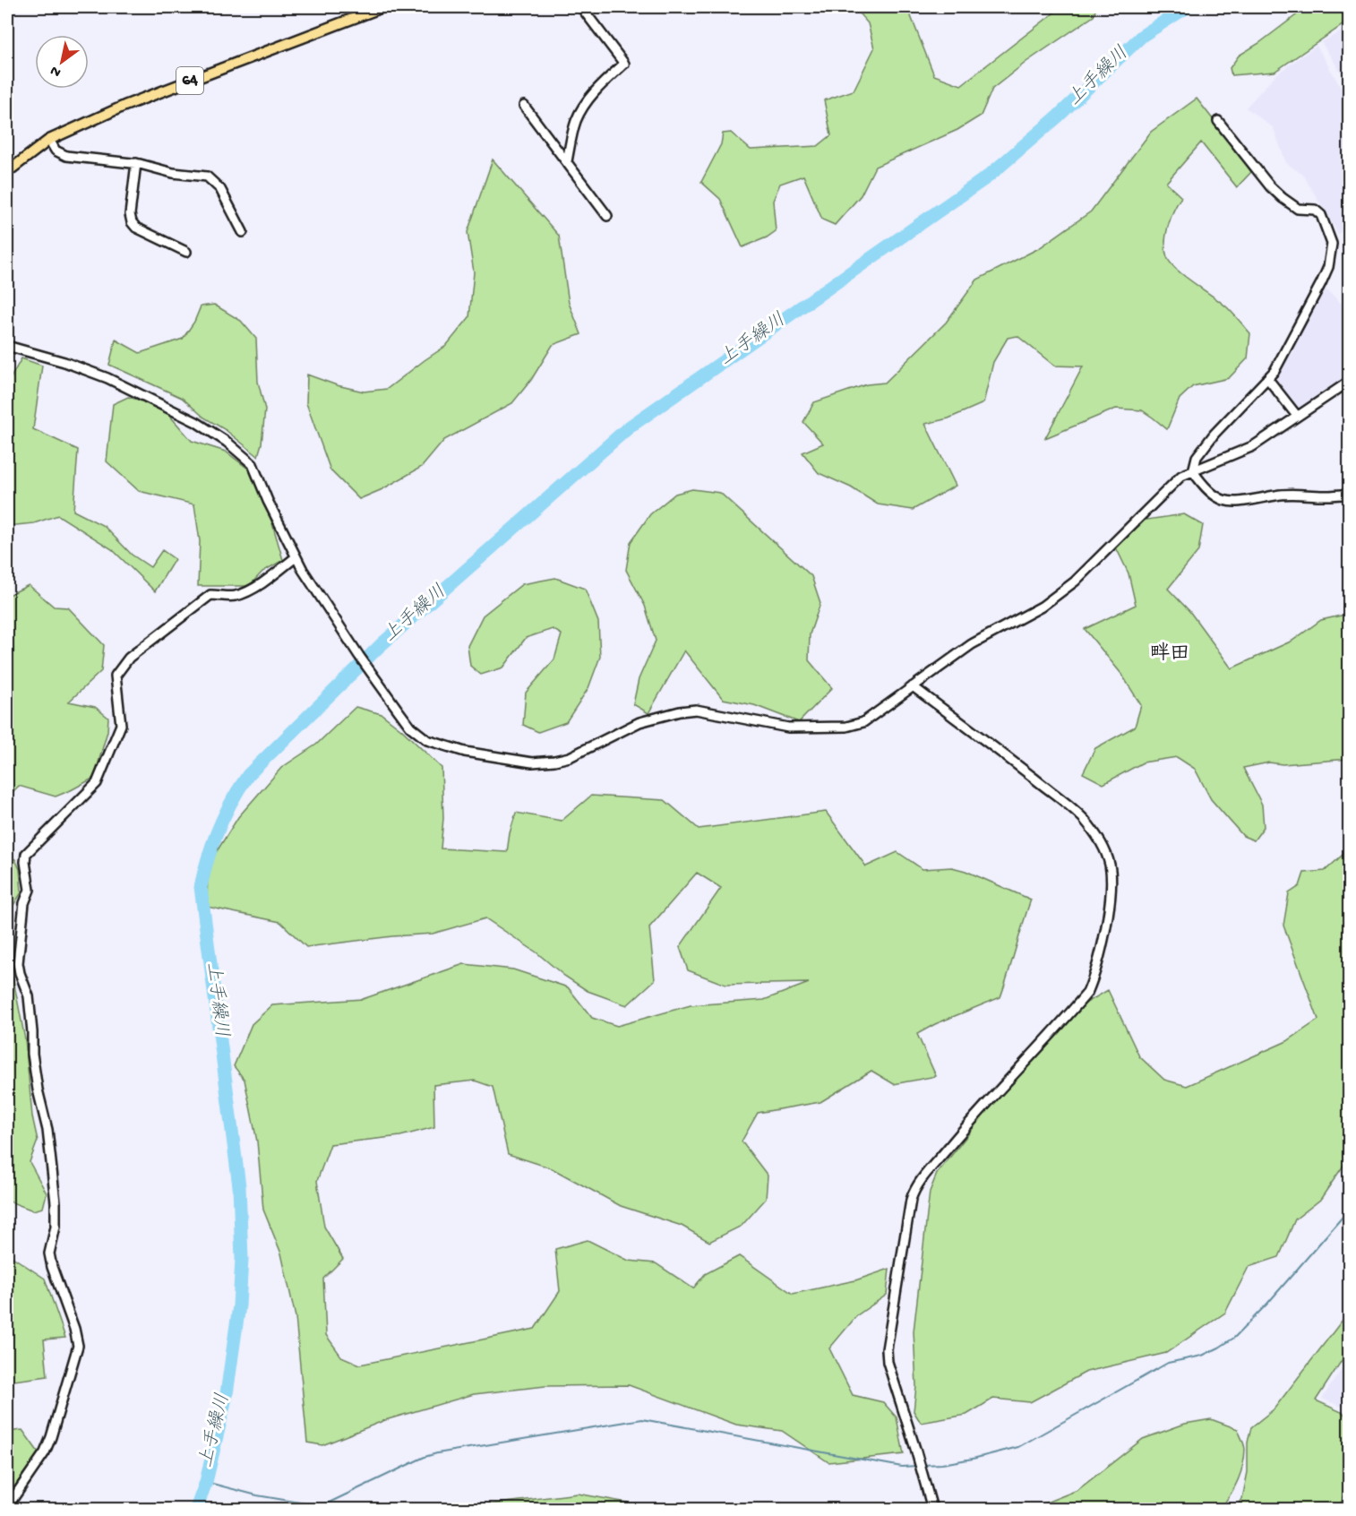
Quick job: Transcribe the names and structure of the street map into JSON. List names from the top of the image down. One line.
{"streets":{"main road":["64"]},"districts":["畔田"],"water":["上手繰川"],"north":"bottom left"}
